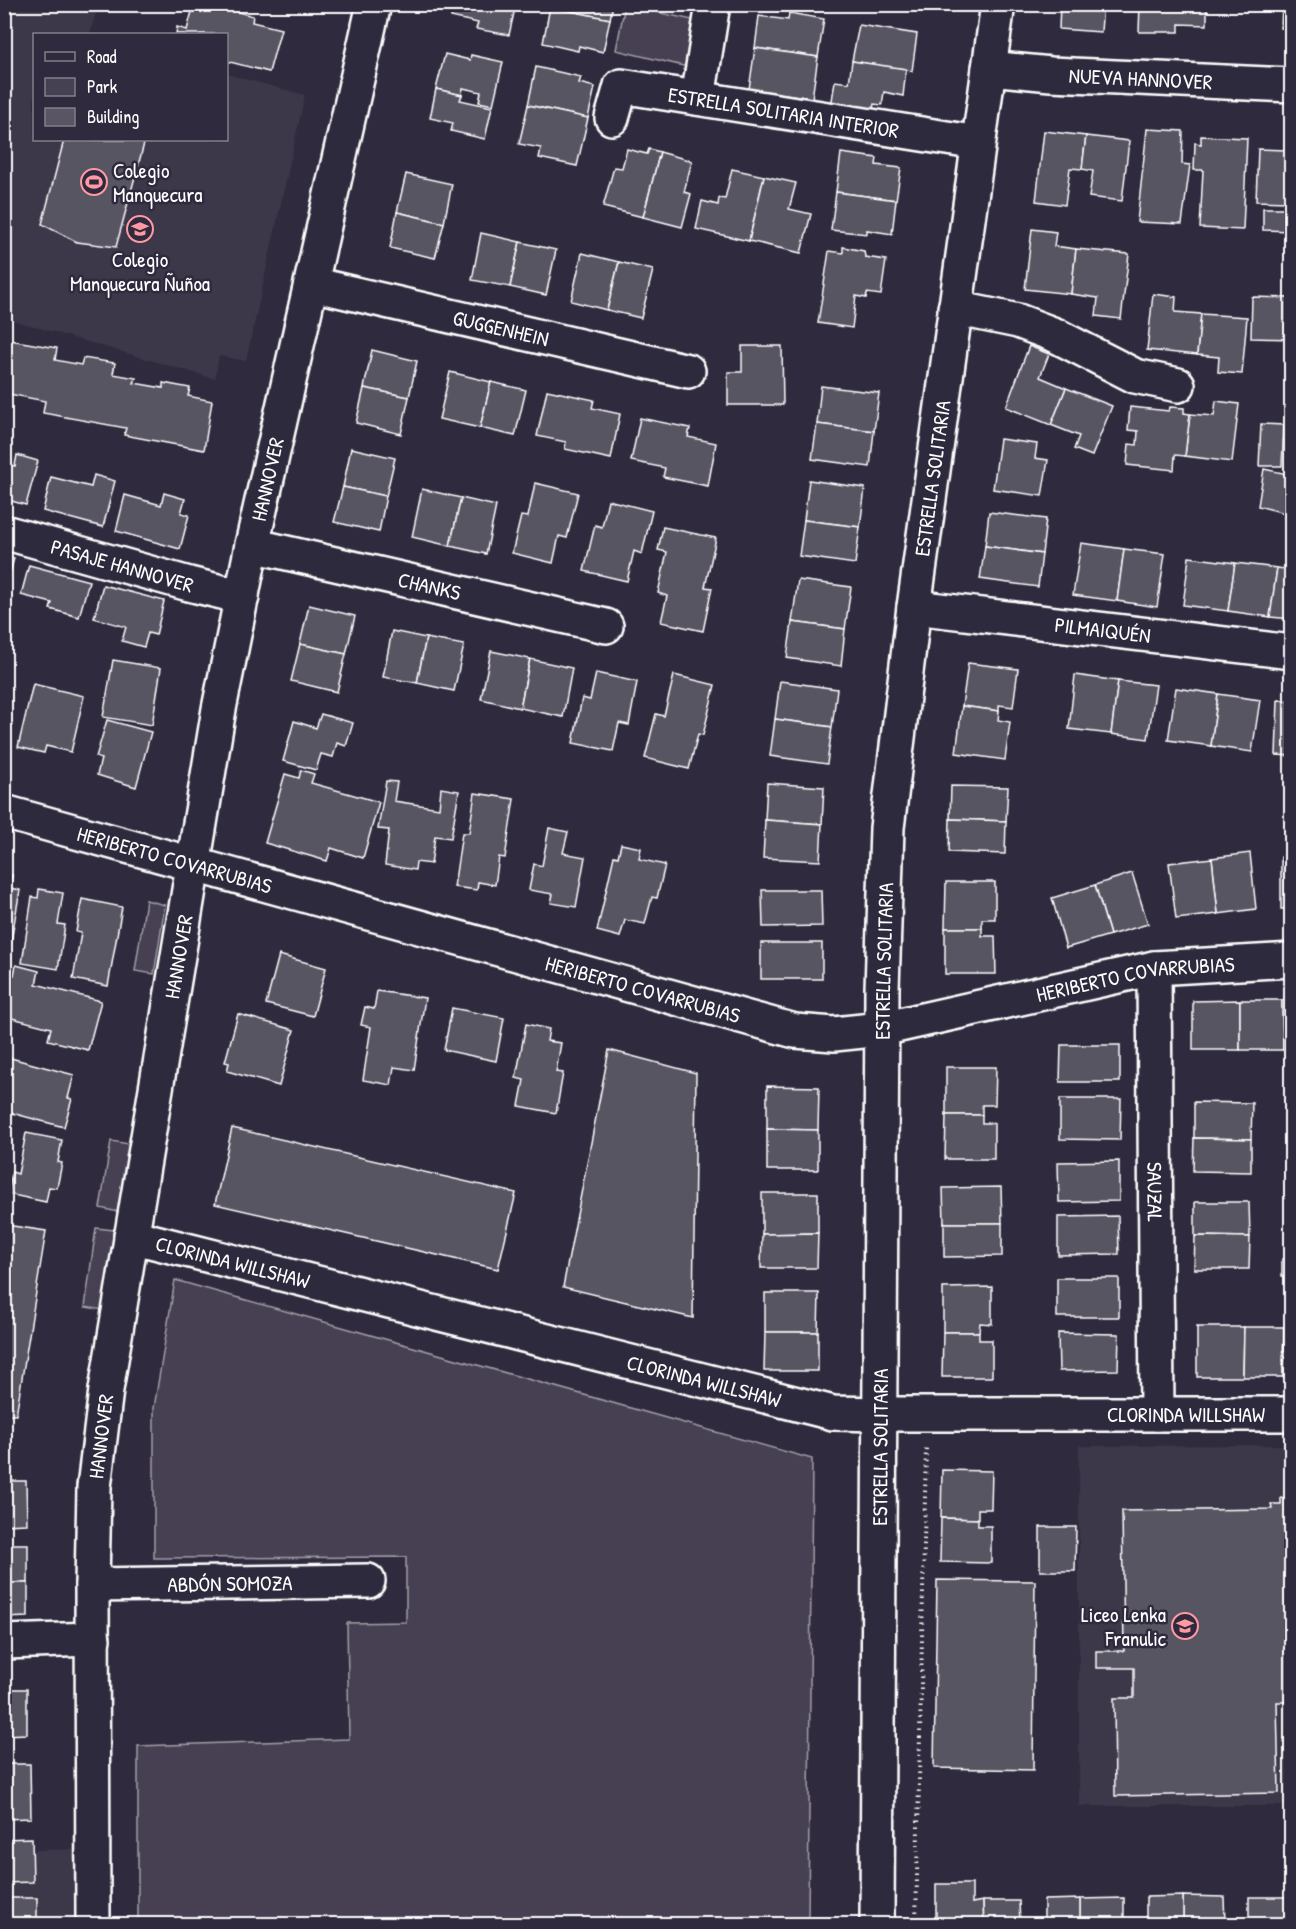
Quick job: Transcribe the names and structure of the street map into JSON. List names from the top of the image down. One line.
{"streets":{"street":["NUEVA HANNOVER","ESTRELLA SOLITARIA INTERIOR","GUGGENHEIN","ESTRELLA SOLITARIA","HANNOVER","PASAJE HANNOVER","CHANKS","PILMAIQUÉN","HERIBERTO COVARRUBIAS","SAUZAL","CLORINDA WILLSHAW","ABDÓN SOMOZA"]},"crossings":[["NUEVA HANNOVER","ESTRELLA SOLITARIA"],["ESTRELLA SOLITARIA INTERIOR","ESTRELLA SOLITARIA"],["GUGGENHEIN","HANNOVER"],["ESTRELLA SOLITARIA","PILMAIQUÉN"],["ESTRELLA SOLITARIA","HERIBERTO COVARRUBIAS"],["ESTRELLA SOLITARIA","CLORINDA WILLSHAW"],["HANNOVER","PASAJE HANNOVER"],["HANNOVER","CHANKS"],["HANNOVER","HERIBERTO COVARRUBIAS"],["HANNOVER","CLORINDA WILLSHAW"],["HANNOVER","ABDÓN SOMOZA"],["HERIBERTO COVARRUBIAS","SAUZAL"],["SAUZAL","CLORINDA WILLSHAW"]],"places":{"sports":["Colegio Manquecura"],"school or university":["Colegio Manquecura Ñuñoa","Liceo Lenka Franulic"]},"legend":["Road","Park","Building"]}
